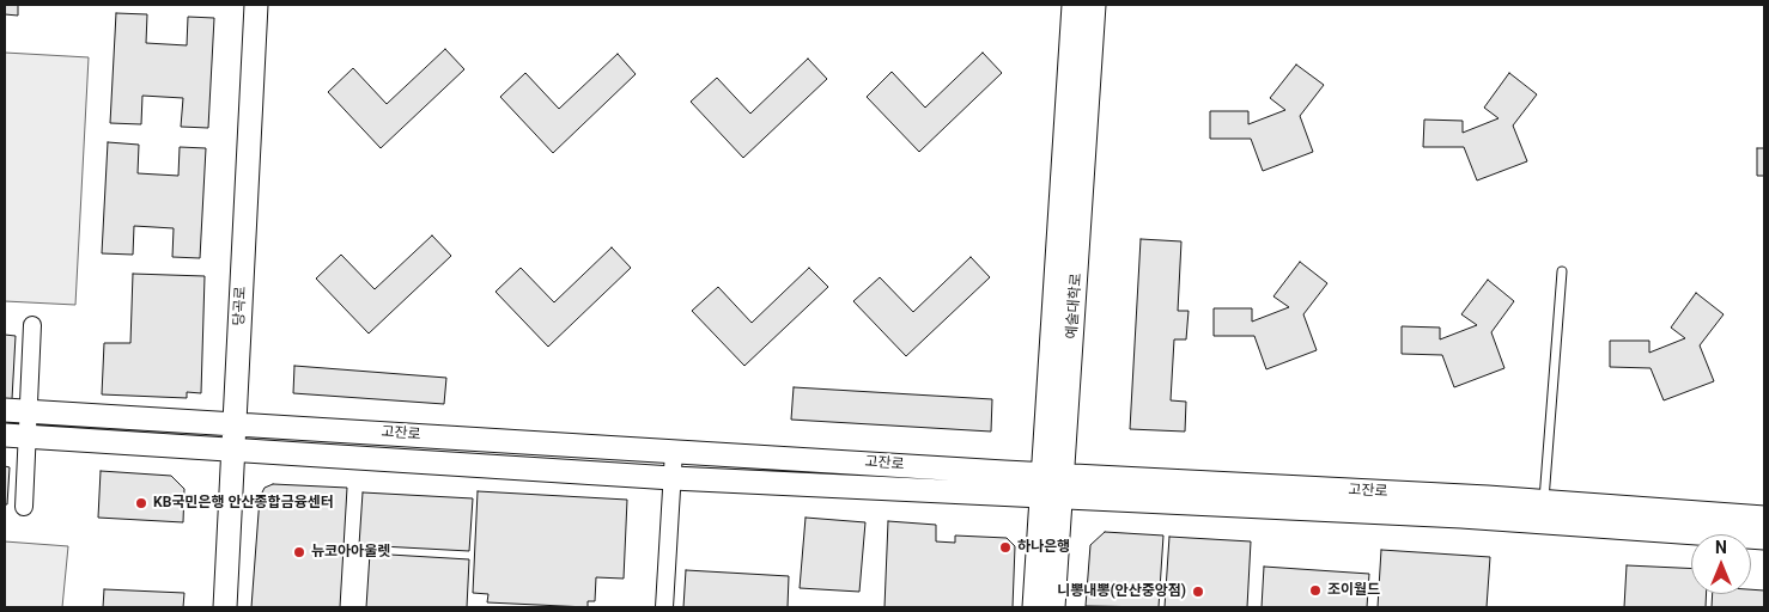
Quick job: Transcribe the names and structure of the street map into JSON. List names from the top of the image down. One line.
{"streets":{"street":["당곡로","예술대학로","고잔로"]},"crossings":[["당곡로","고잔로"],["예술대학로","고잔로"]],"places":["KB국민은행 안산종합금융센터","하나은행","뉴코아아울렛","조이월드","니뽕내뽕(안산중앙점)"],"north":"top"}
